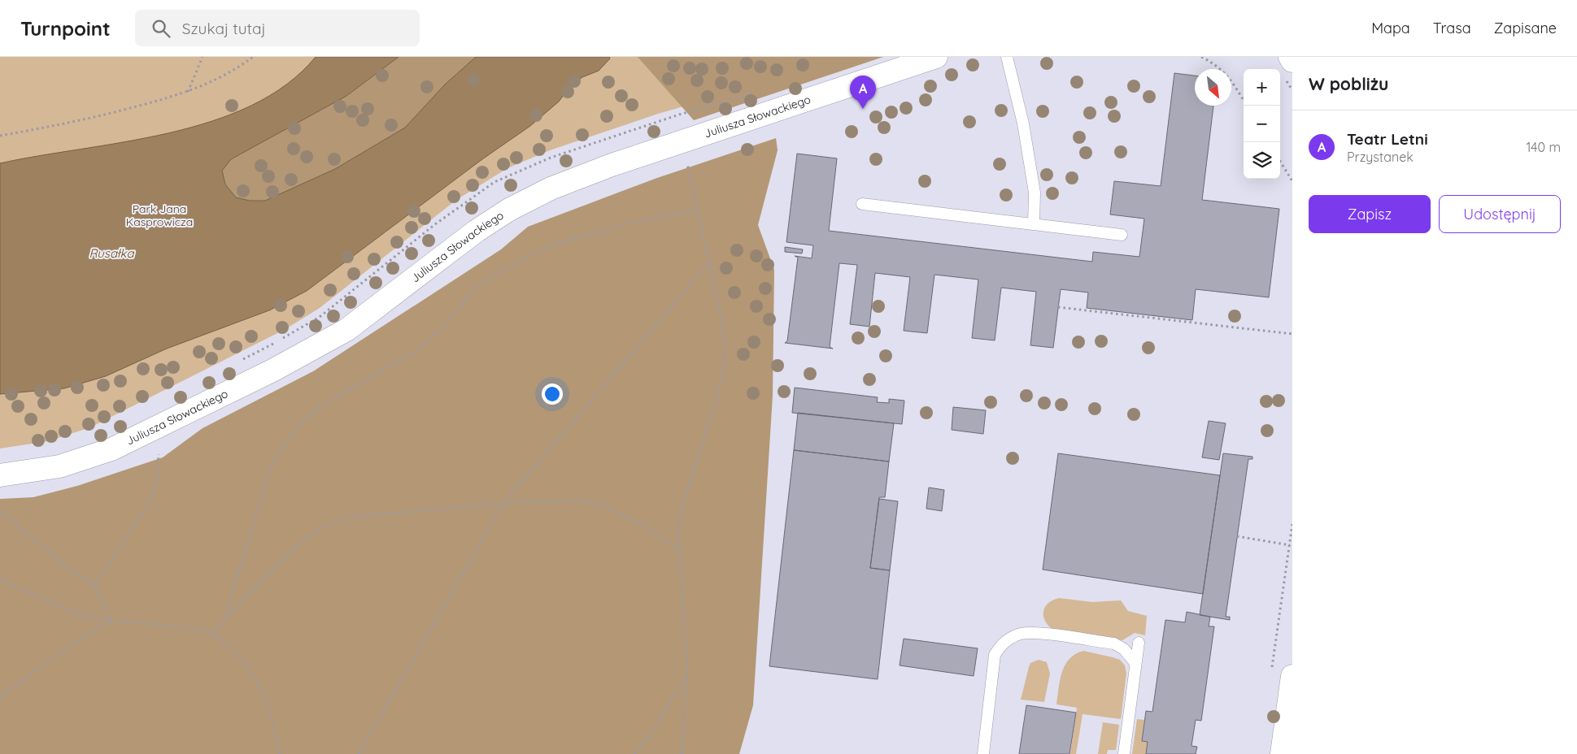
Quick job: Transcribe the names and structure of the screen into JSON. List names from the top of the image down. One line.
{"streets":{"street":["Juliusza Słowackiego"]},"water":["Rusałka"],"parks":["Park Jana Kasprowicza"],"north":"bottom right","page":{"header":"Turnpoint","search":"Szukaj tutaj","nav":["Mapa","Trasa","Zapisane"],"heading":"W pobliżu","map_buttons":["+","−"],"pins":"A","list":[{"mark":"A","name":"Teatr Letni","note":"Przystanek","value":"140 m"}],"buttons":["Zapisz","Udostępnij"]}}
